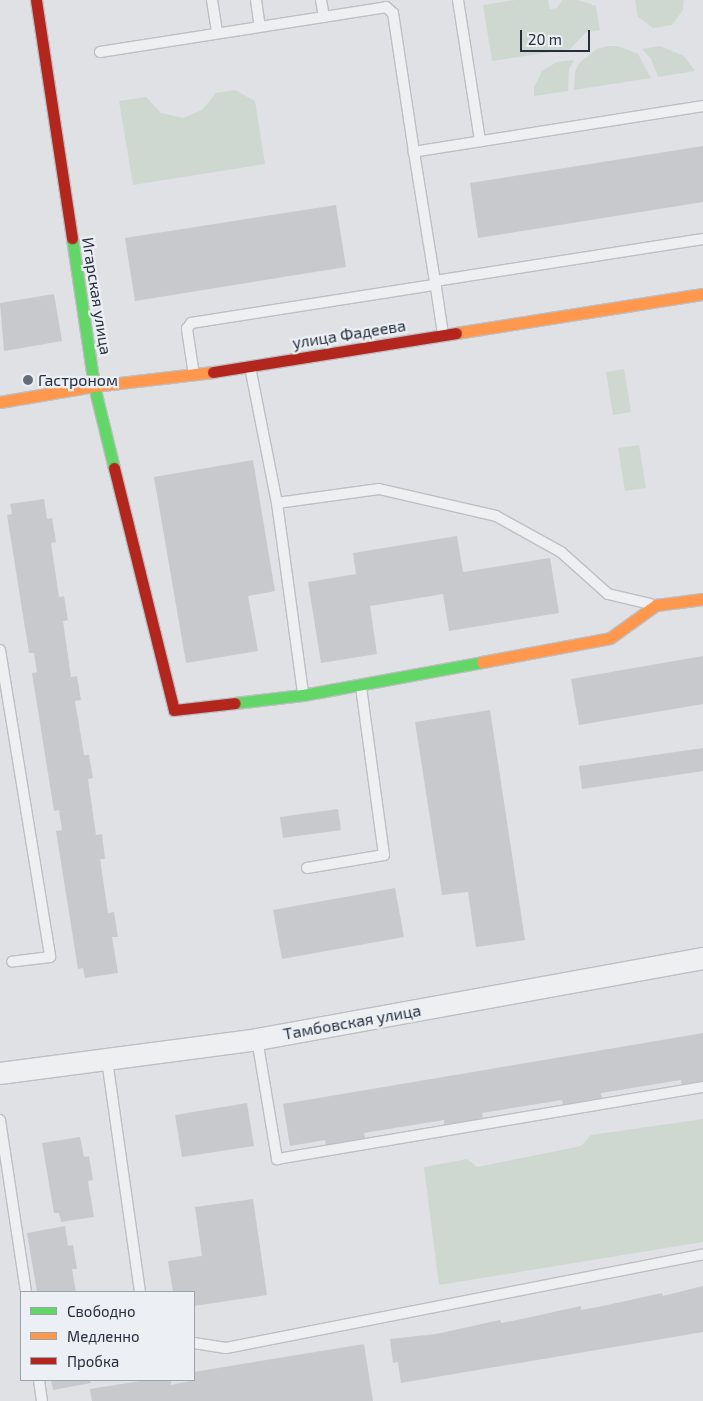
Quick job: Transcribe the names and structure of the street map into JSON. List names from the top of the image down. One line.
{"streets":{"street":["Игарская улица","улица Фадеева","Тамбовская улица"]},"crossings":[["Игарская улица","улица Фадеева"]],"places":["Гастроном"],"legend":["Свободно","Медленно","Пробка"],"scale_bar":"20 m"}
